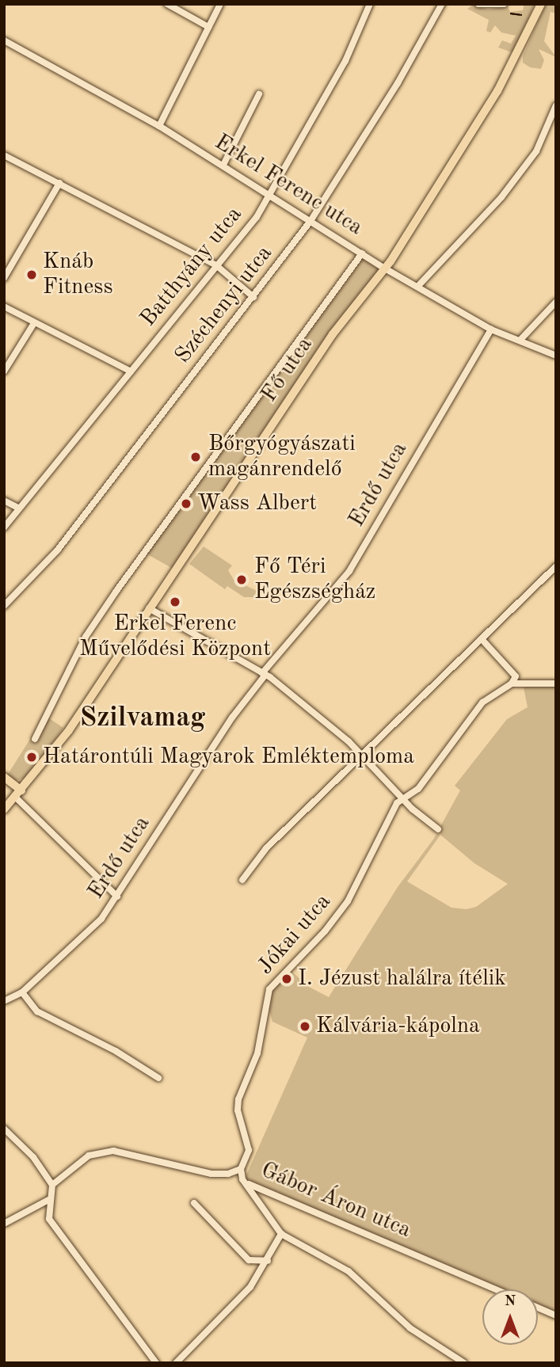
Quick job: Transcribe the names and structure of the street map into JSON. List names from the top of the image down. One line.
{"streets":{"main road":["Fő utca"],"street":["Erkel Ferenc utca","Batthyány utca","Széchenyi utca","Erdő utca","Jókai utca","Gábor Áron utca"]},"crossings":[["Erkel Ferenc utca","Batthyány utca"],["Erkel Ferenc utca","Széchenyi utca"],["Erkel Ferenc utca","Fő utca"],["Erkel Ferenc utca","Erdő utca"],["Jókai utca","Gábor Áron utca"]],"districts":["Szilvamag"],"places":["Knáb Fitness","Bőrgyógyászati magánrendelő","Wass Albert","Fő Téri Egészségház","Erkel Ferenc Művelődési Központ","Határontúli Magyarok Emléktemploma","I. Jézust halálra ítélik","Kálvária-kápolna"],"north":"top"}
